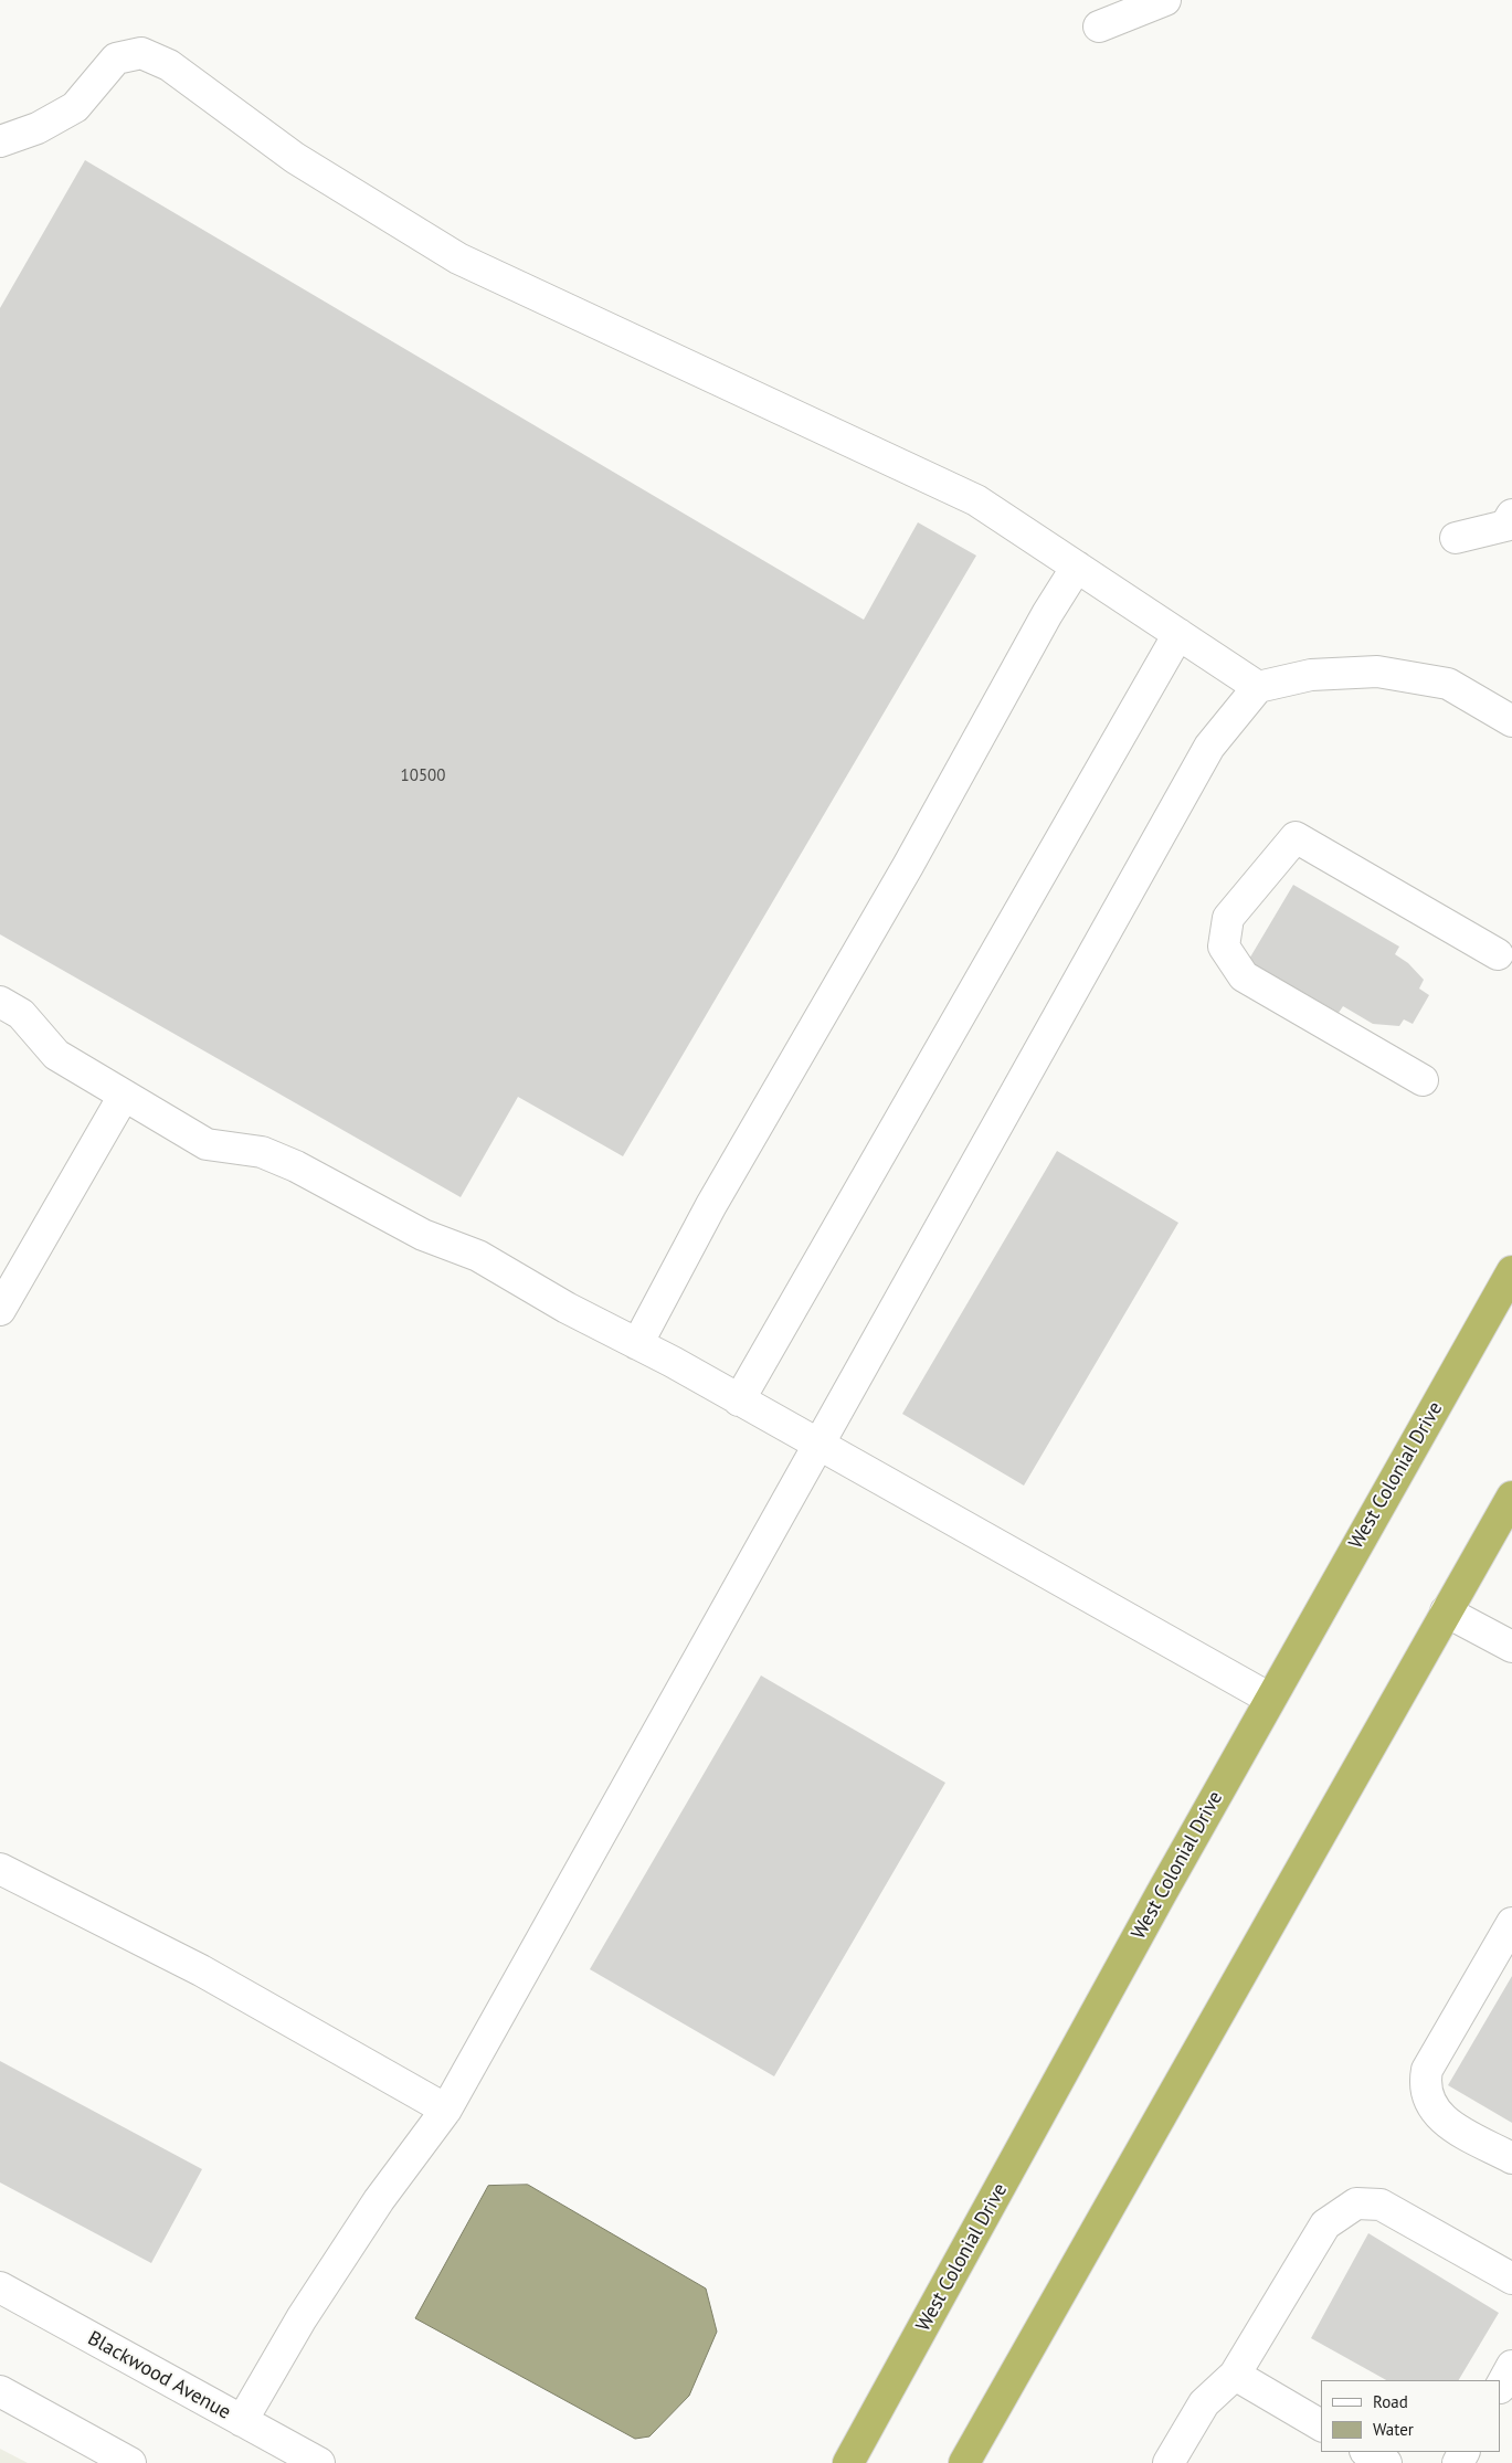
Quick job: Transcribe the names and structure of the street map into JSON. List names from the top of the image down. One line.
{"streets":{"highway":["West Colonial Drive"],"street":["Blackwood Avenue"]},"house_numbers":["10500"],"legend":["Road","Water"]}
